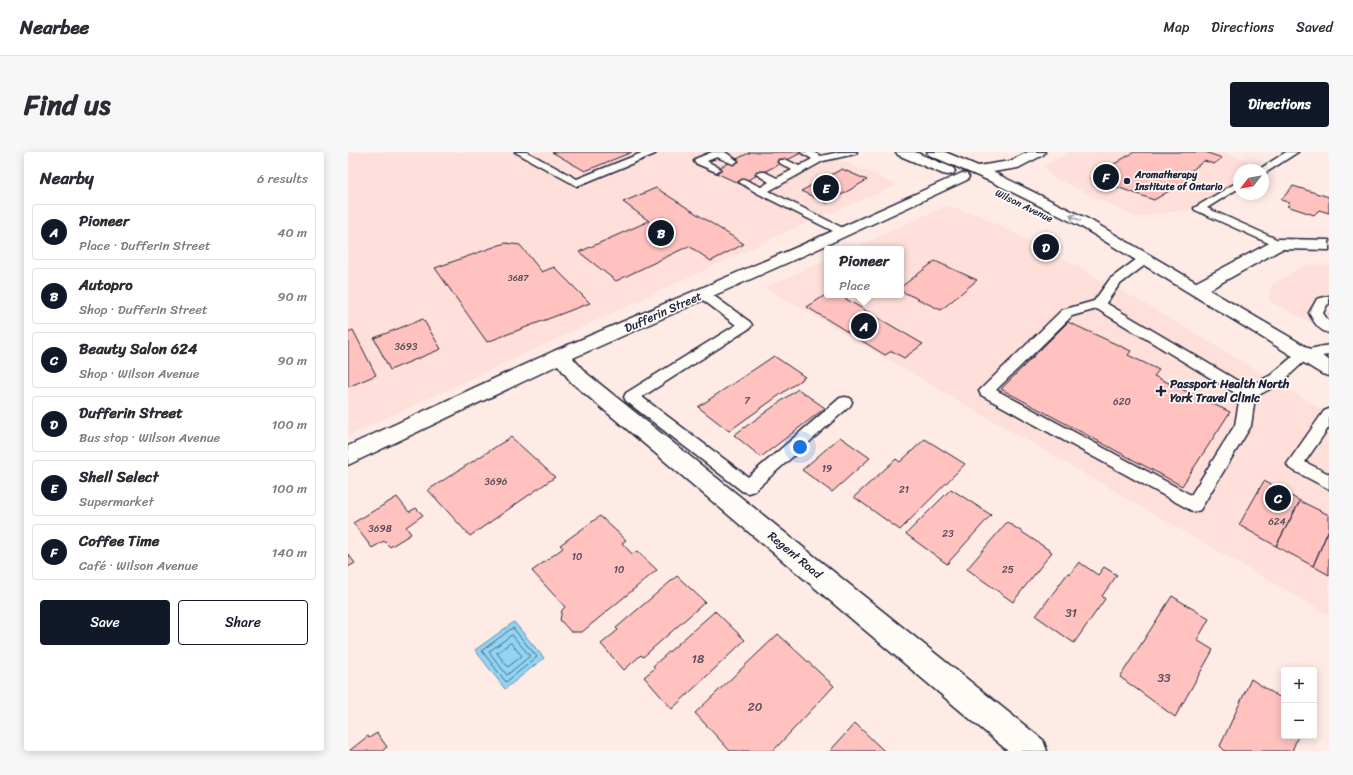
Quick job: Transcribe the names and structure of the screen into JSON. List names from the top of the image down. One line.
{"streets":{"street":["Wilson Avenue","Dufferin Street","Regent Road"]},"crossings":[["Wilson Avenue","Dufferin Street"],["Dufferin Street","Regent Road"]],"places":{"other":["Aromatherapy Institute of Ontario"],"health":["Passport Health North York Travel Clinic"]},"house_numbers":["3687","3693","7","620","19","3696","21","624","3698","23","10","10","25","31","18","33","20"],"north":"bottom left","page":{"header":"Nearbee","nav":["Map","Directions","Saved"],"title":"Find us","buttons":["Directions",["Save","Share"]],"heading":["Nearby","6 results"],"pins":["F","E","B","D","A","C"],"list":[{"mark":"A","name":"Pioneer","note":"Place · Dufferin Street","value":"40 m"},{"mark":"B","name":"Autopro","note":"Shop · Dufferin Street","value":"90 m"},{"mark":"C","name":"Beauty Salon 624","note":"Shop · Wilson Avenue","value":"90 m"},{"mark":"D","name":"Dufferin Street","note":"Bus stop · Wilson Avenue","value":"100 m"},{"mark":"E","name":"Shell Select","note":"Supermarket","value":"100 m"},{"mark":"F","name":"Coffee Time","note":"Café · Wilson Avenue","value":"140 m"}],"popup":["Pioneer","Place"],"map_buttons":["+","−"]}}
